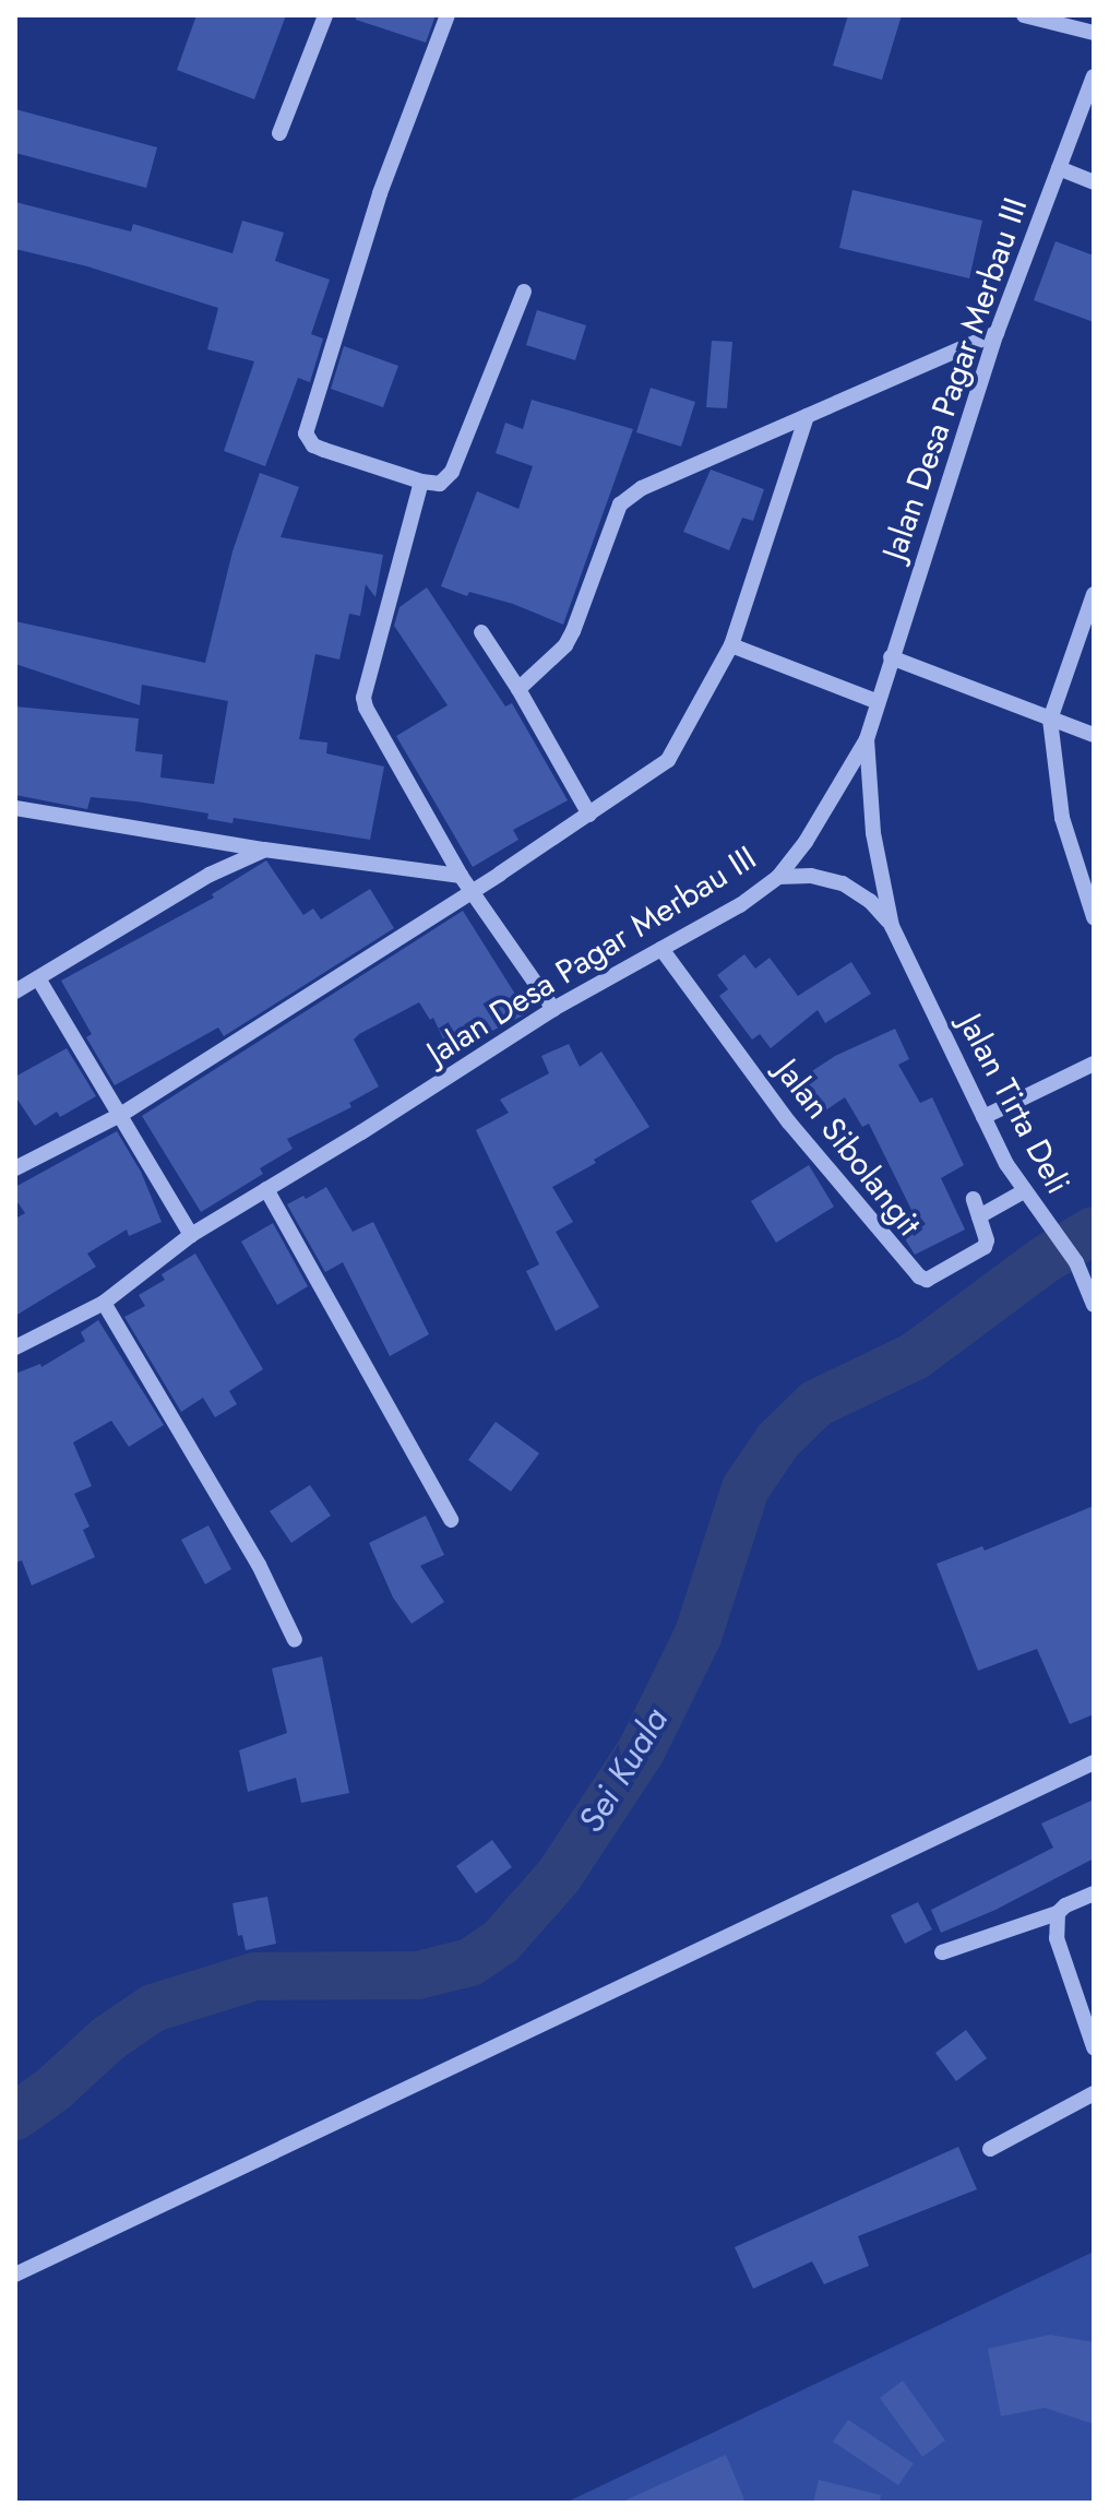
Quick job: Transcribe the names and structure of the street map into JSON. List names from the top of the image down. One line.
{"streets":{"street":["Jalan Desa Pagar Merbau III","Jalan Tirta Deli","Jalan Sibolangit"]},"crossings":[["Jalan Desa Pagar Merbau III","Jalan Tirta Deli"],["Jalan Desa Pagar Merbau III","Jalan Sibolangit"]],"water":["Sei Kuala"]}
